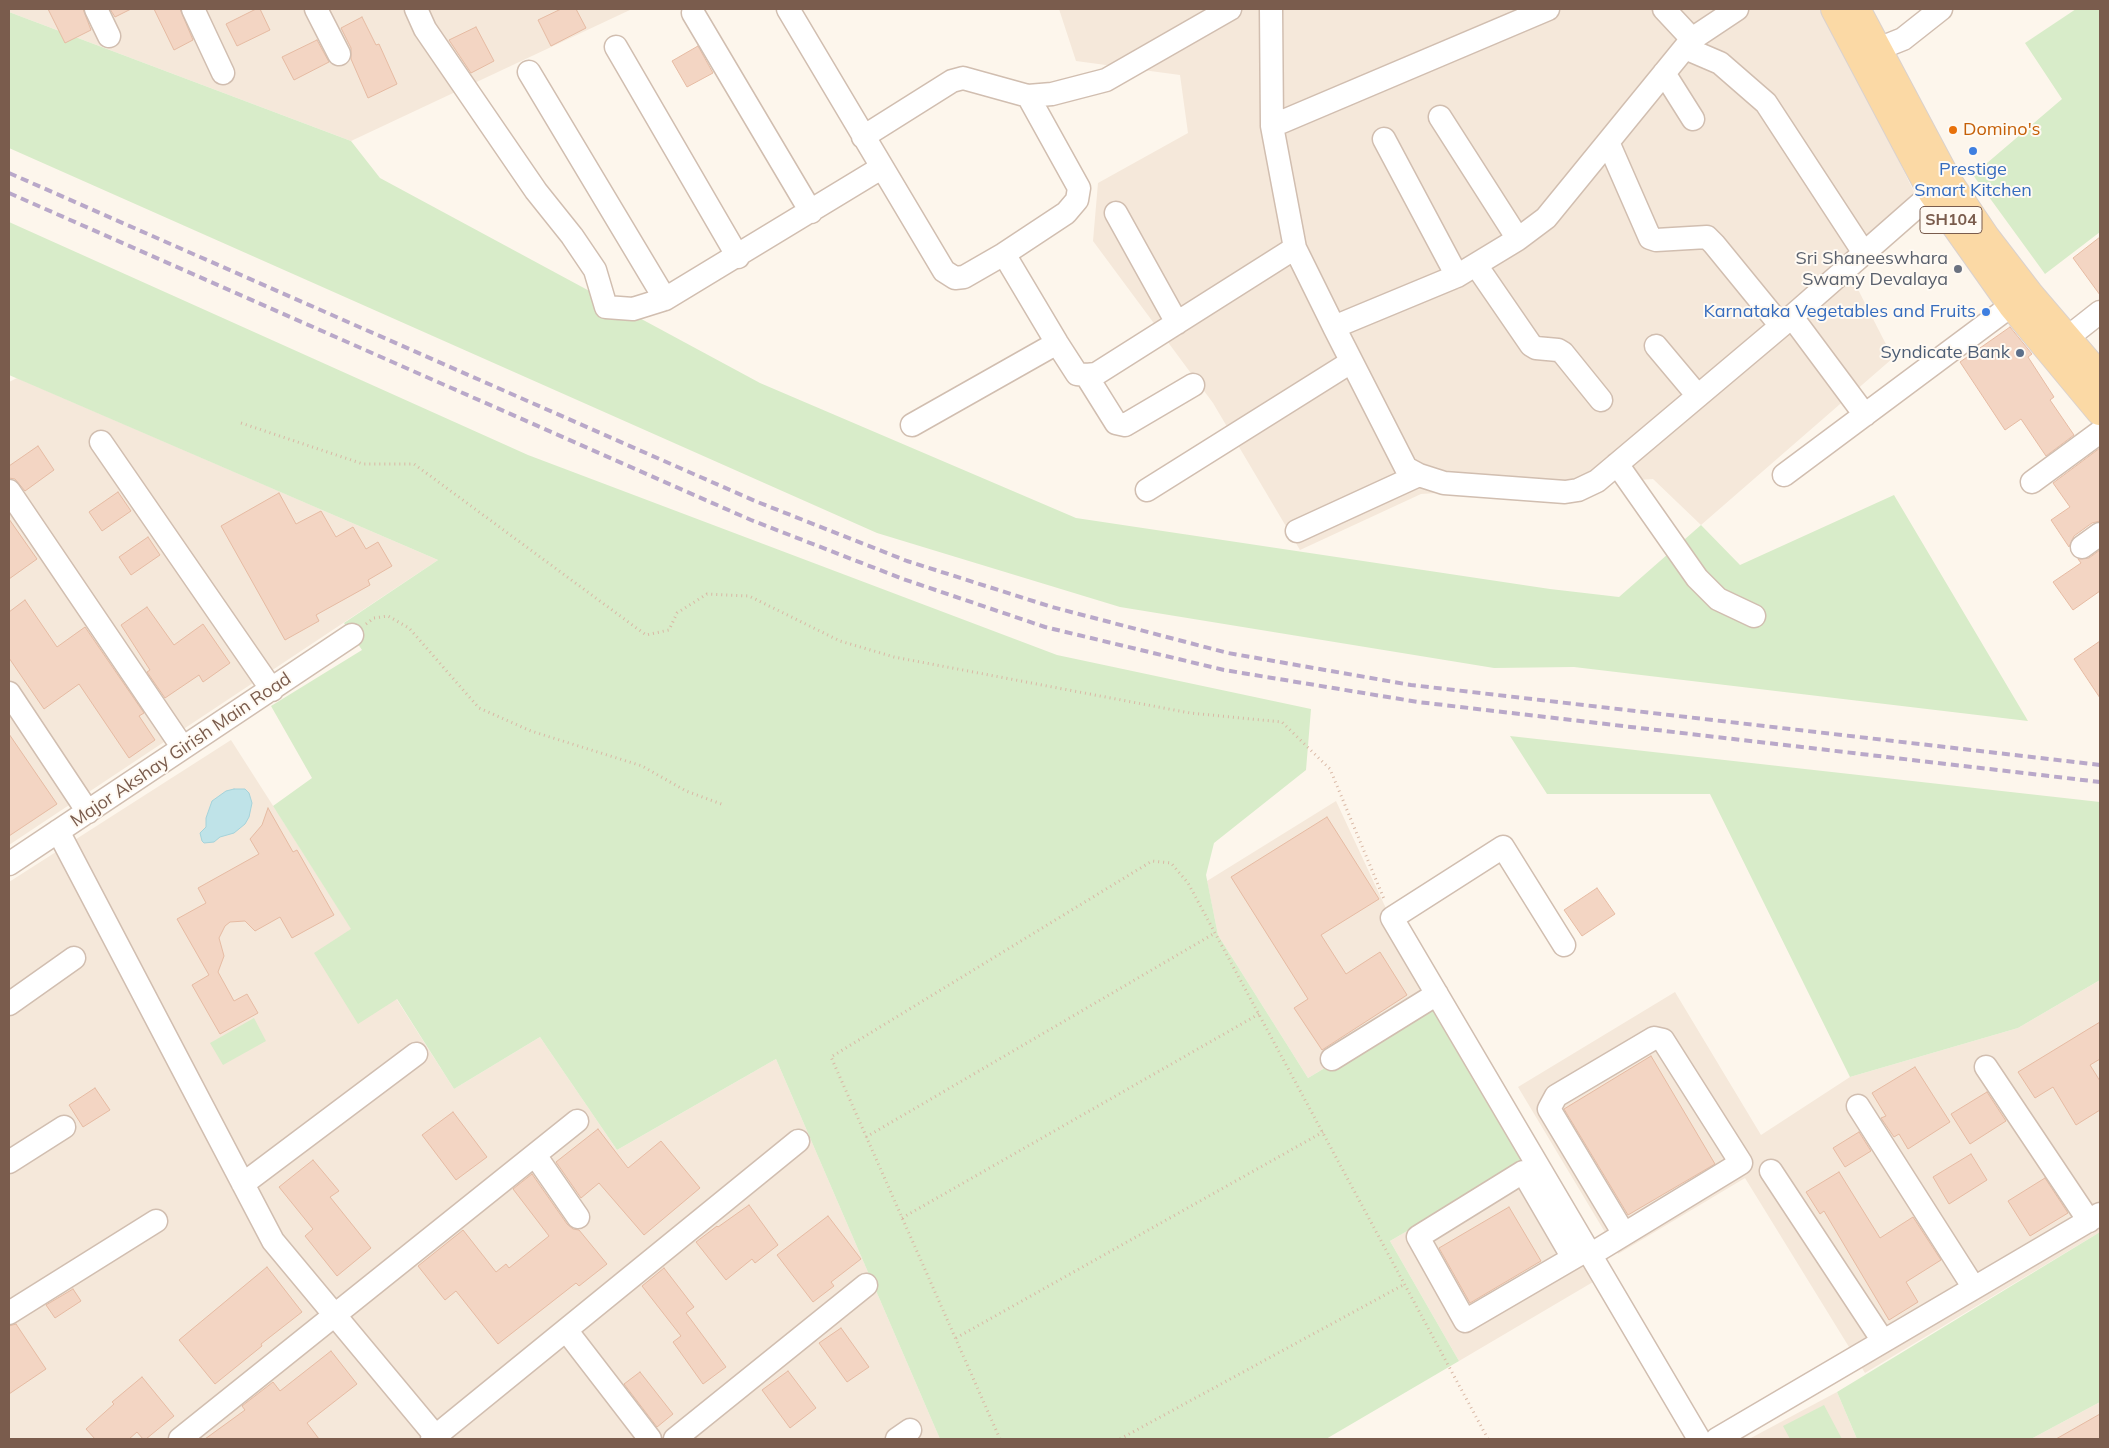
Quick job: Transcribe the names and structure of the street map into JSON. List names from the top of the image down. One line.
{"streets":{"main road":["SH104"],"street":["Major Akshay Girish Main Road"]},"places":["Domino's","Prestige Smart Kitchen","Sri Shaneeswhara Swamy Devalaya","Karnataka Vegetables and Fruits","Syndicate Bank"]}
